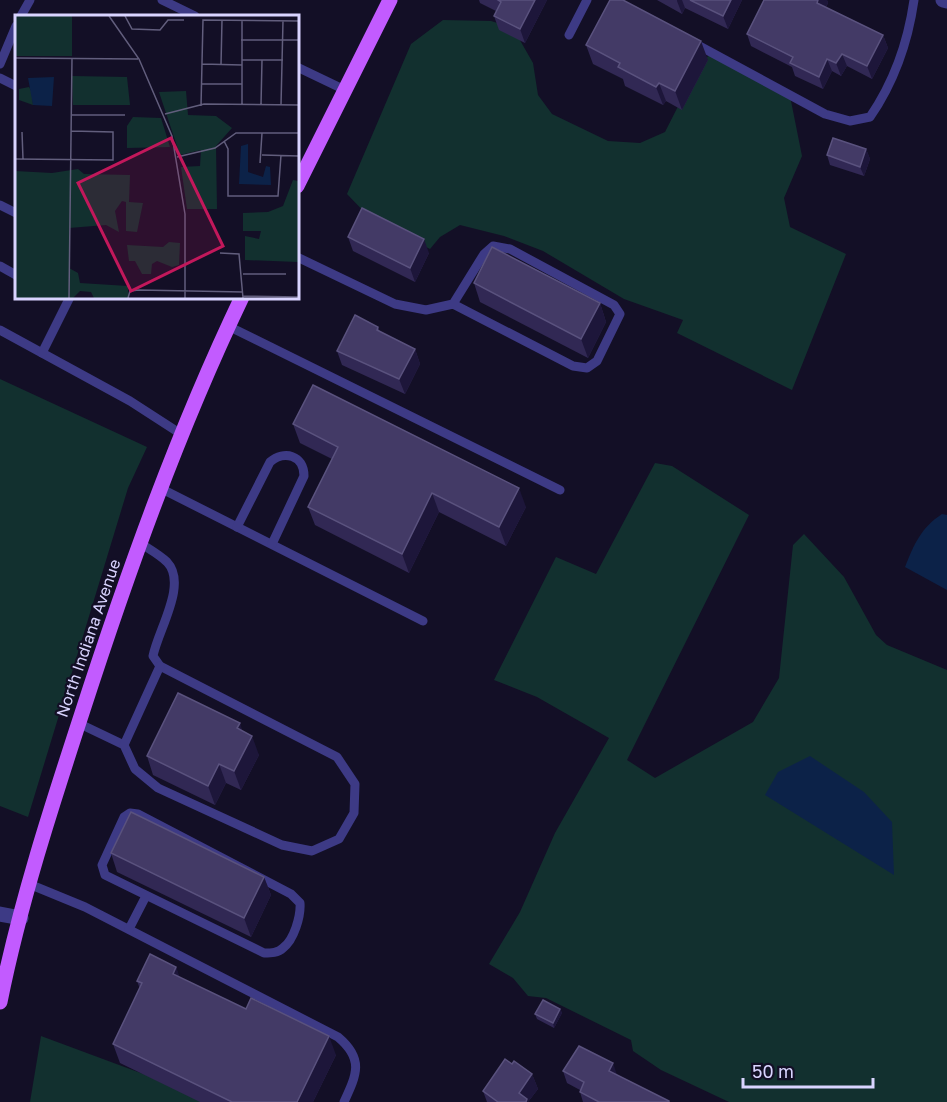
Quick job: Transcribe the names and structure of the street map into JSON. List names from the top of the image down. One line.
{"streets":{"main road":["North Indiana Avenue"]},"scale_bar":"50 m"}
